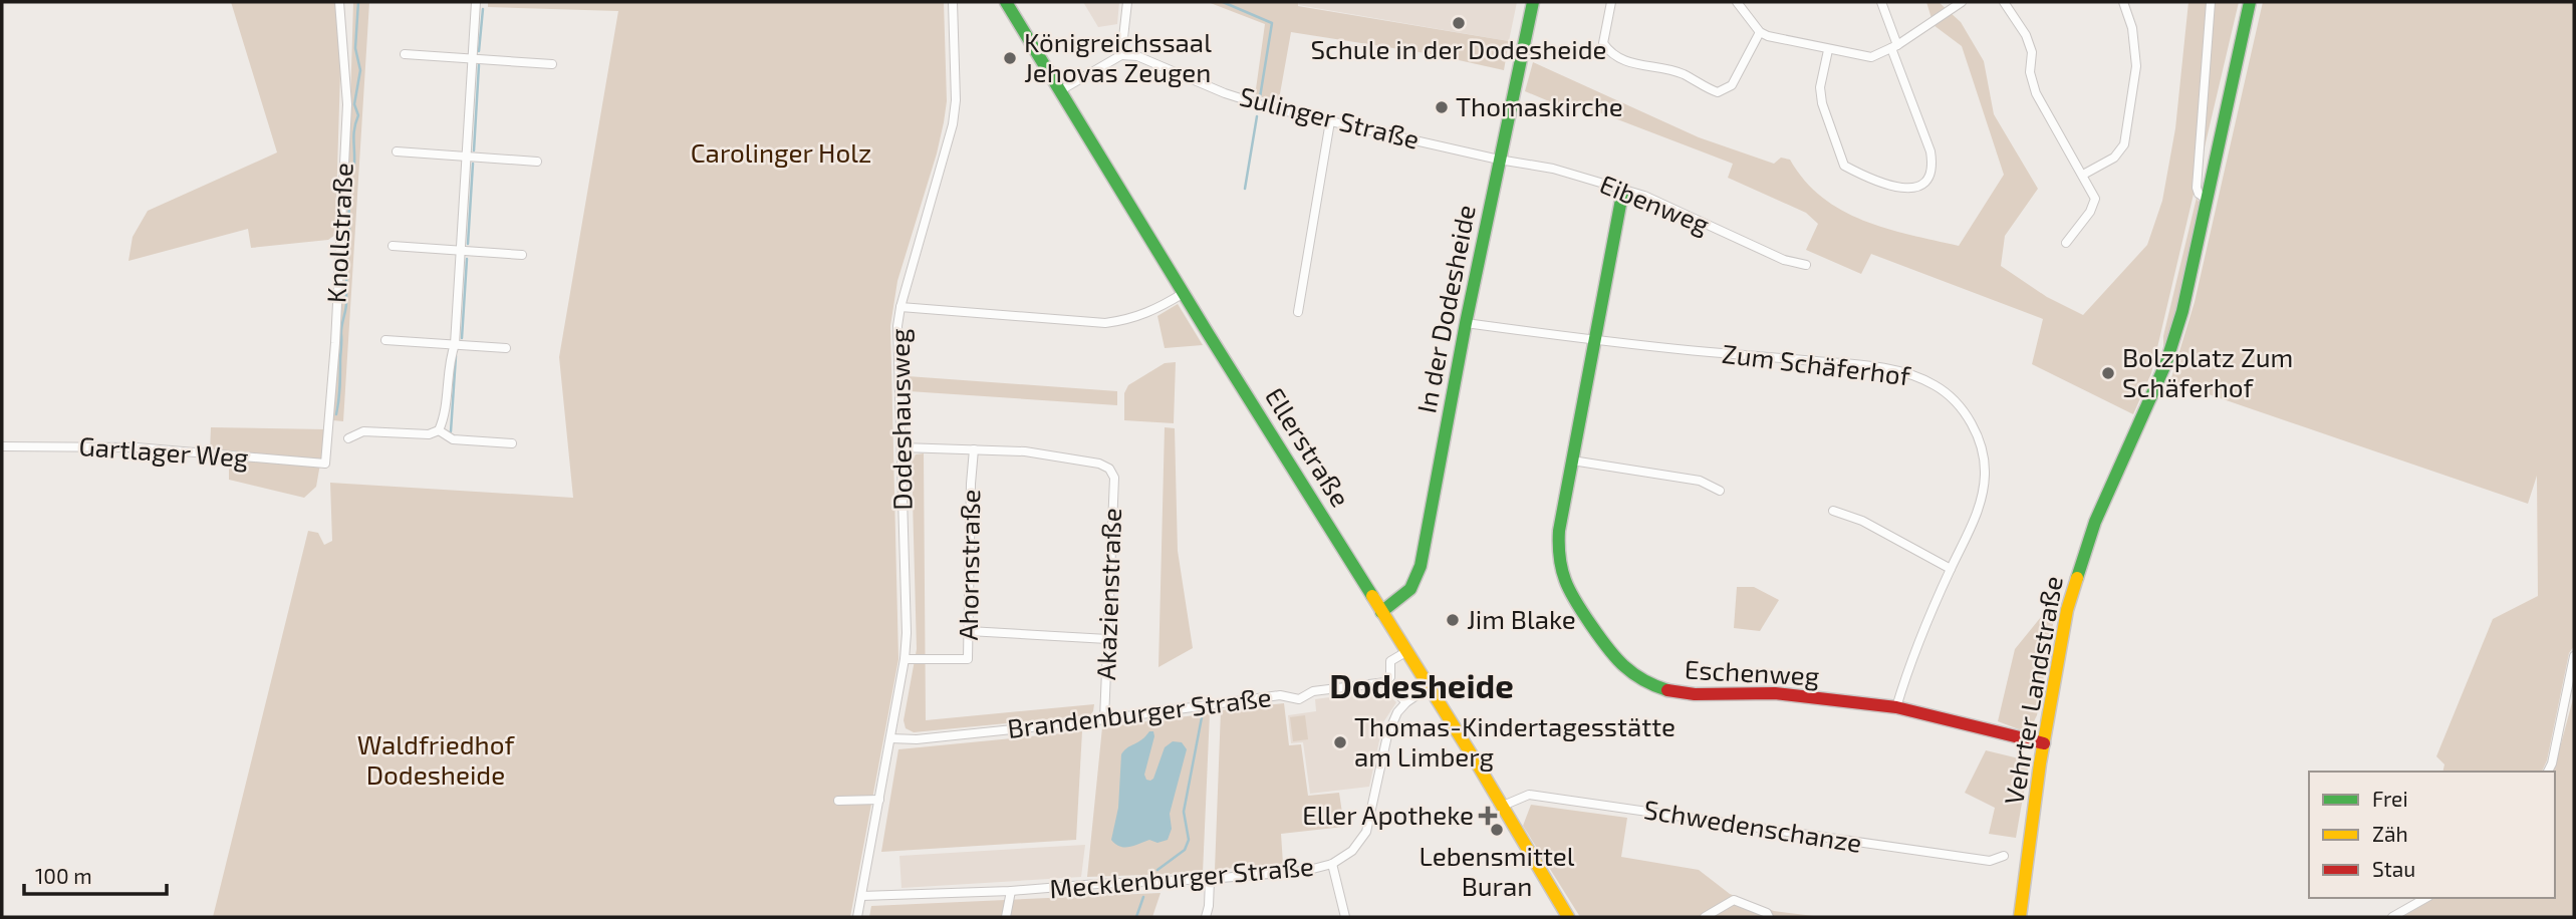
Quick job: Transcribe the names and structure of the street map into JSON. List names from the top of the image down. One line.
{"streets":{"street":["Sulinger Straße","Eibenweg","Knollstraße","In der Dodesheide","Zum Schäferhof","Dodeshausweg","Ellerstraße","Gartlager Weg","Ahornstraße","Akazienstraße","Eschenweg","Vehrter Landstraße","Brandenburger Straße","Schwedenschanze","Mecklenburger Straße"]},"crossings":[["Sulinger Straße","Eibenweg"],["Sulinger Straße","In der Dodesheide"],["Eibenweg","In der Dodesheide"],["Eibenweg","Eschenweg"],["Knollstraße","Gartlager Weg"],["In der Dodesheide","Zum Schäferhof"],["In der Dodesheide","Ellerstraße"],["Zum Schäferhof","Eschenweg"],["Dodeshausweg","Ahornstraße"],["Dodeshausweg","Brandenburger Straße"],["Dodeshausweg","Mecklenburger Straße"],["Ellerstraße","Schwedenschanze"],["Ellerstraße","Mecklenburger Straße"],["Ahornstraße","Akazienstraße"],["Akazienstraße","Brandenburger Straße"],["Eschenweg","Vehrter Landstraße"]],"districts":["Dodesheide"],"parks":["Carolinger Holz","Waldfriedhof Dodesheide"],"places":{"other":["Schule in der Dodesheide","Königreichssaal Jehovas Zeugen","Thomaskirche","Bolzplatz Zum Schäferhof","Jim Blake","Thomas-Kindertagesstätte am Limberg","Lebensmittel Buran"],"health":["Eller Apotheke"]},"legend":["Frei","Zäh","Stau"],"scale_bar":"100 m"}
